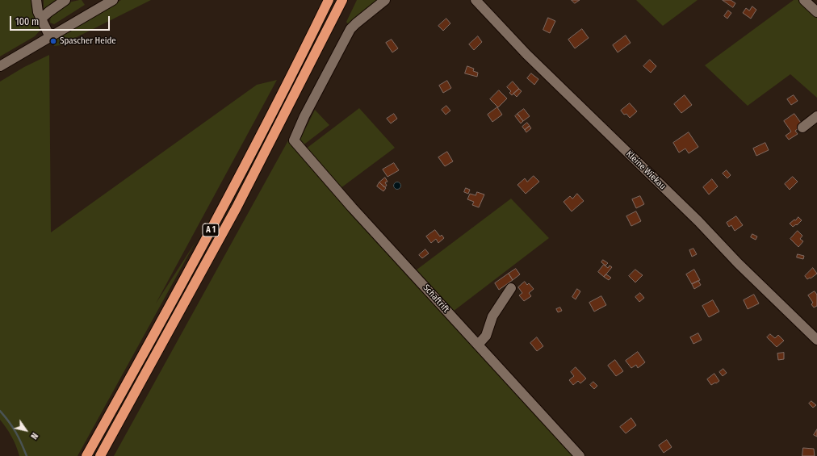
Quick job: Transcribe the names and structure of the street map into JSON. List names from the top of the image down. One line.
{"streets":{"highway":["A 1"],"street":["Kleine Wiekau","Schaftrift"]},"places":["Spascher Heide"],"scale_bar":"100 m","north":"bottom right"}
